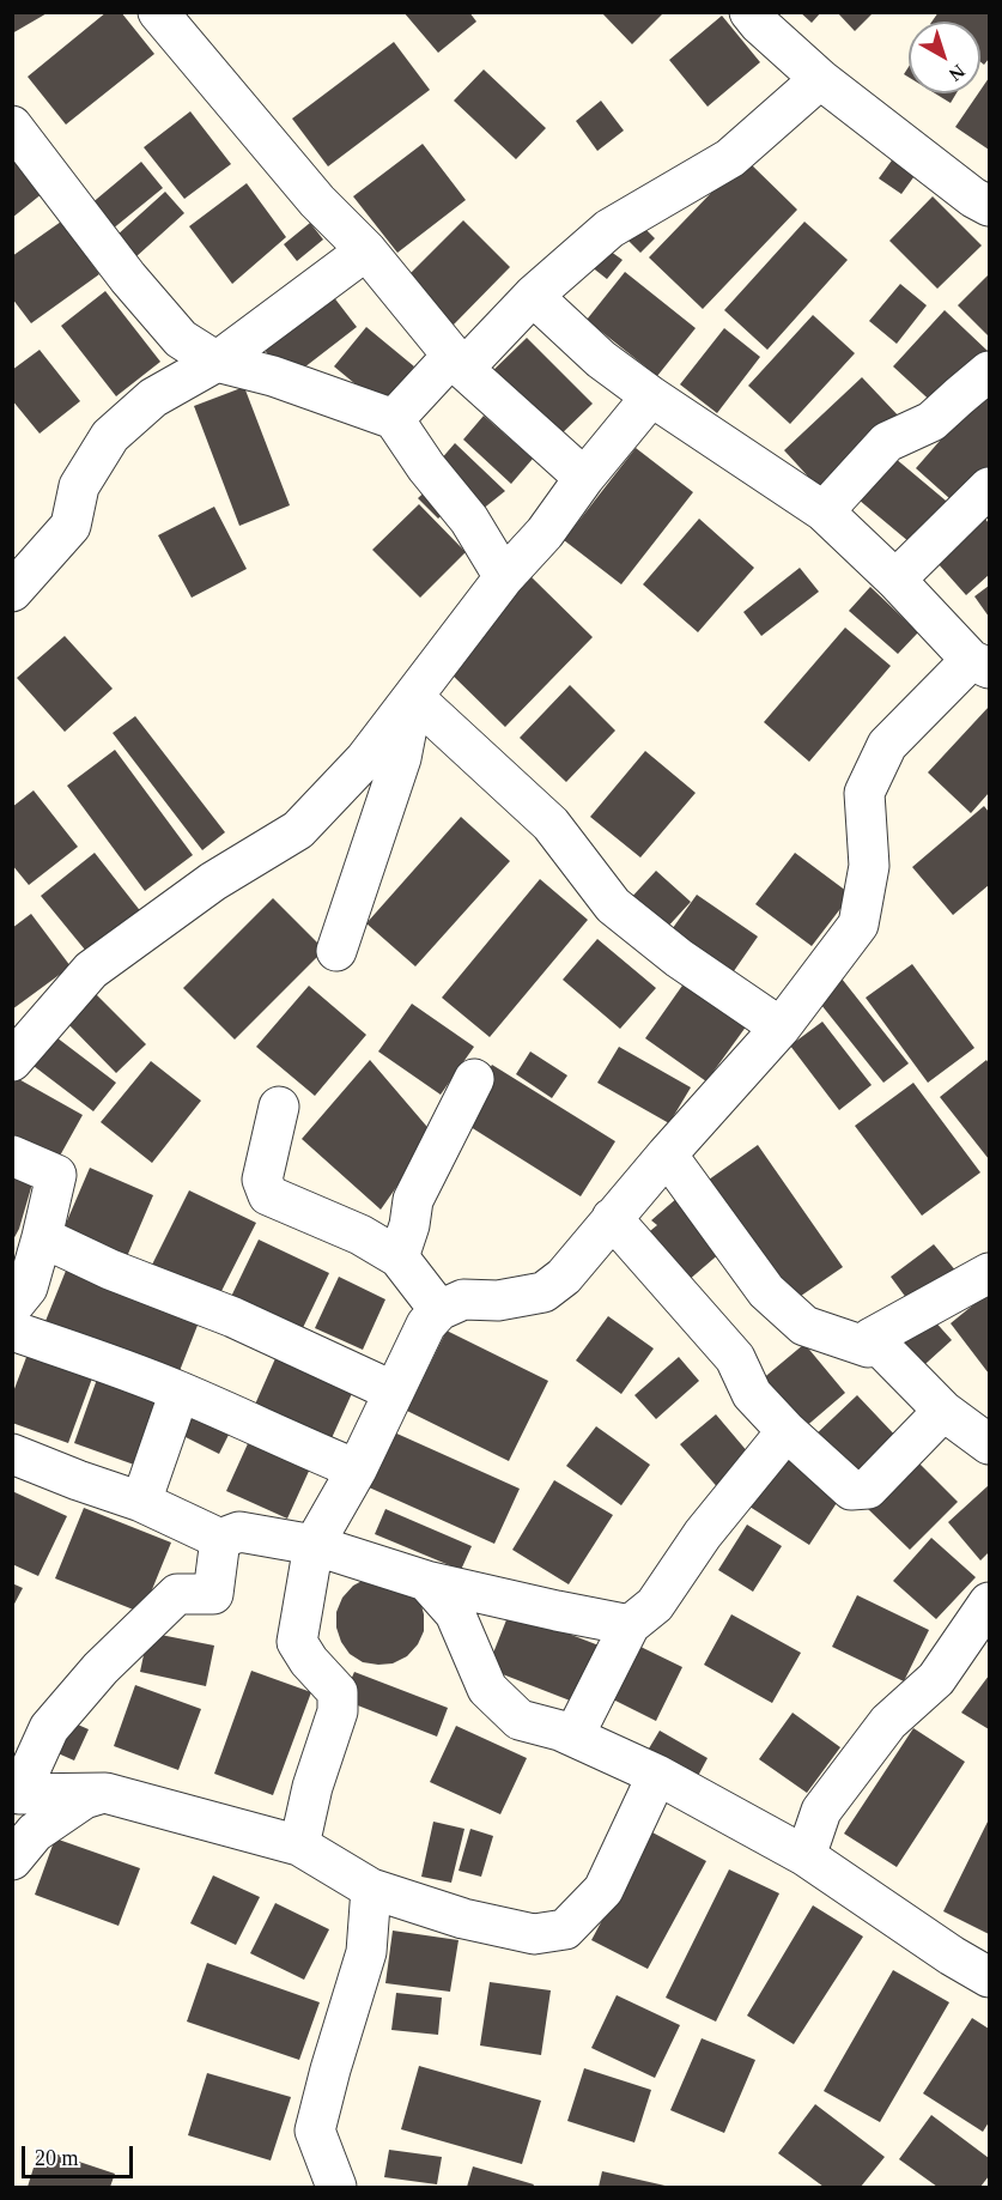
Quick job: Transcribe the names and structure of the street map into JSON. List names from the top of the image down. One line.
{"scale_bar":"20 m","north":"bottom right"}
